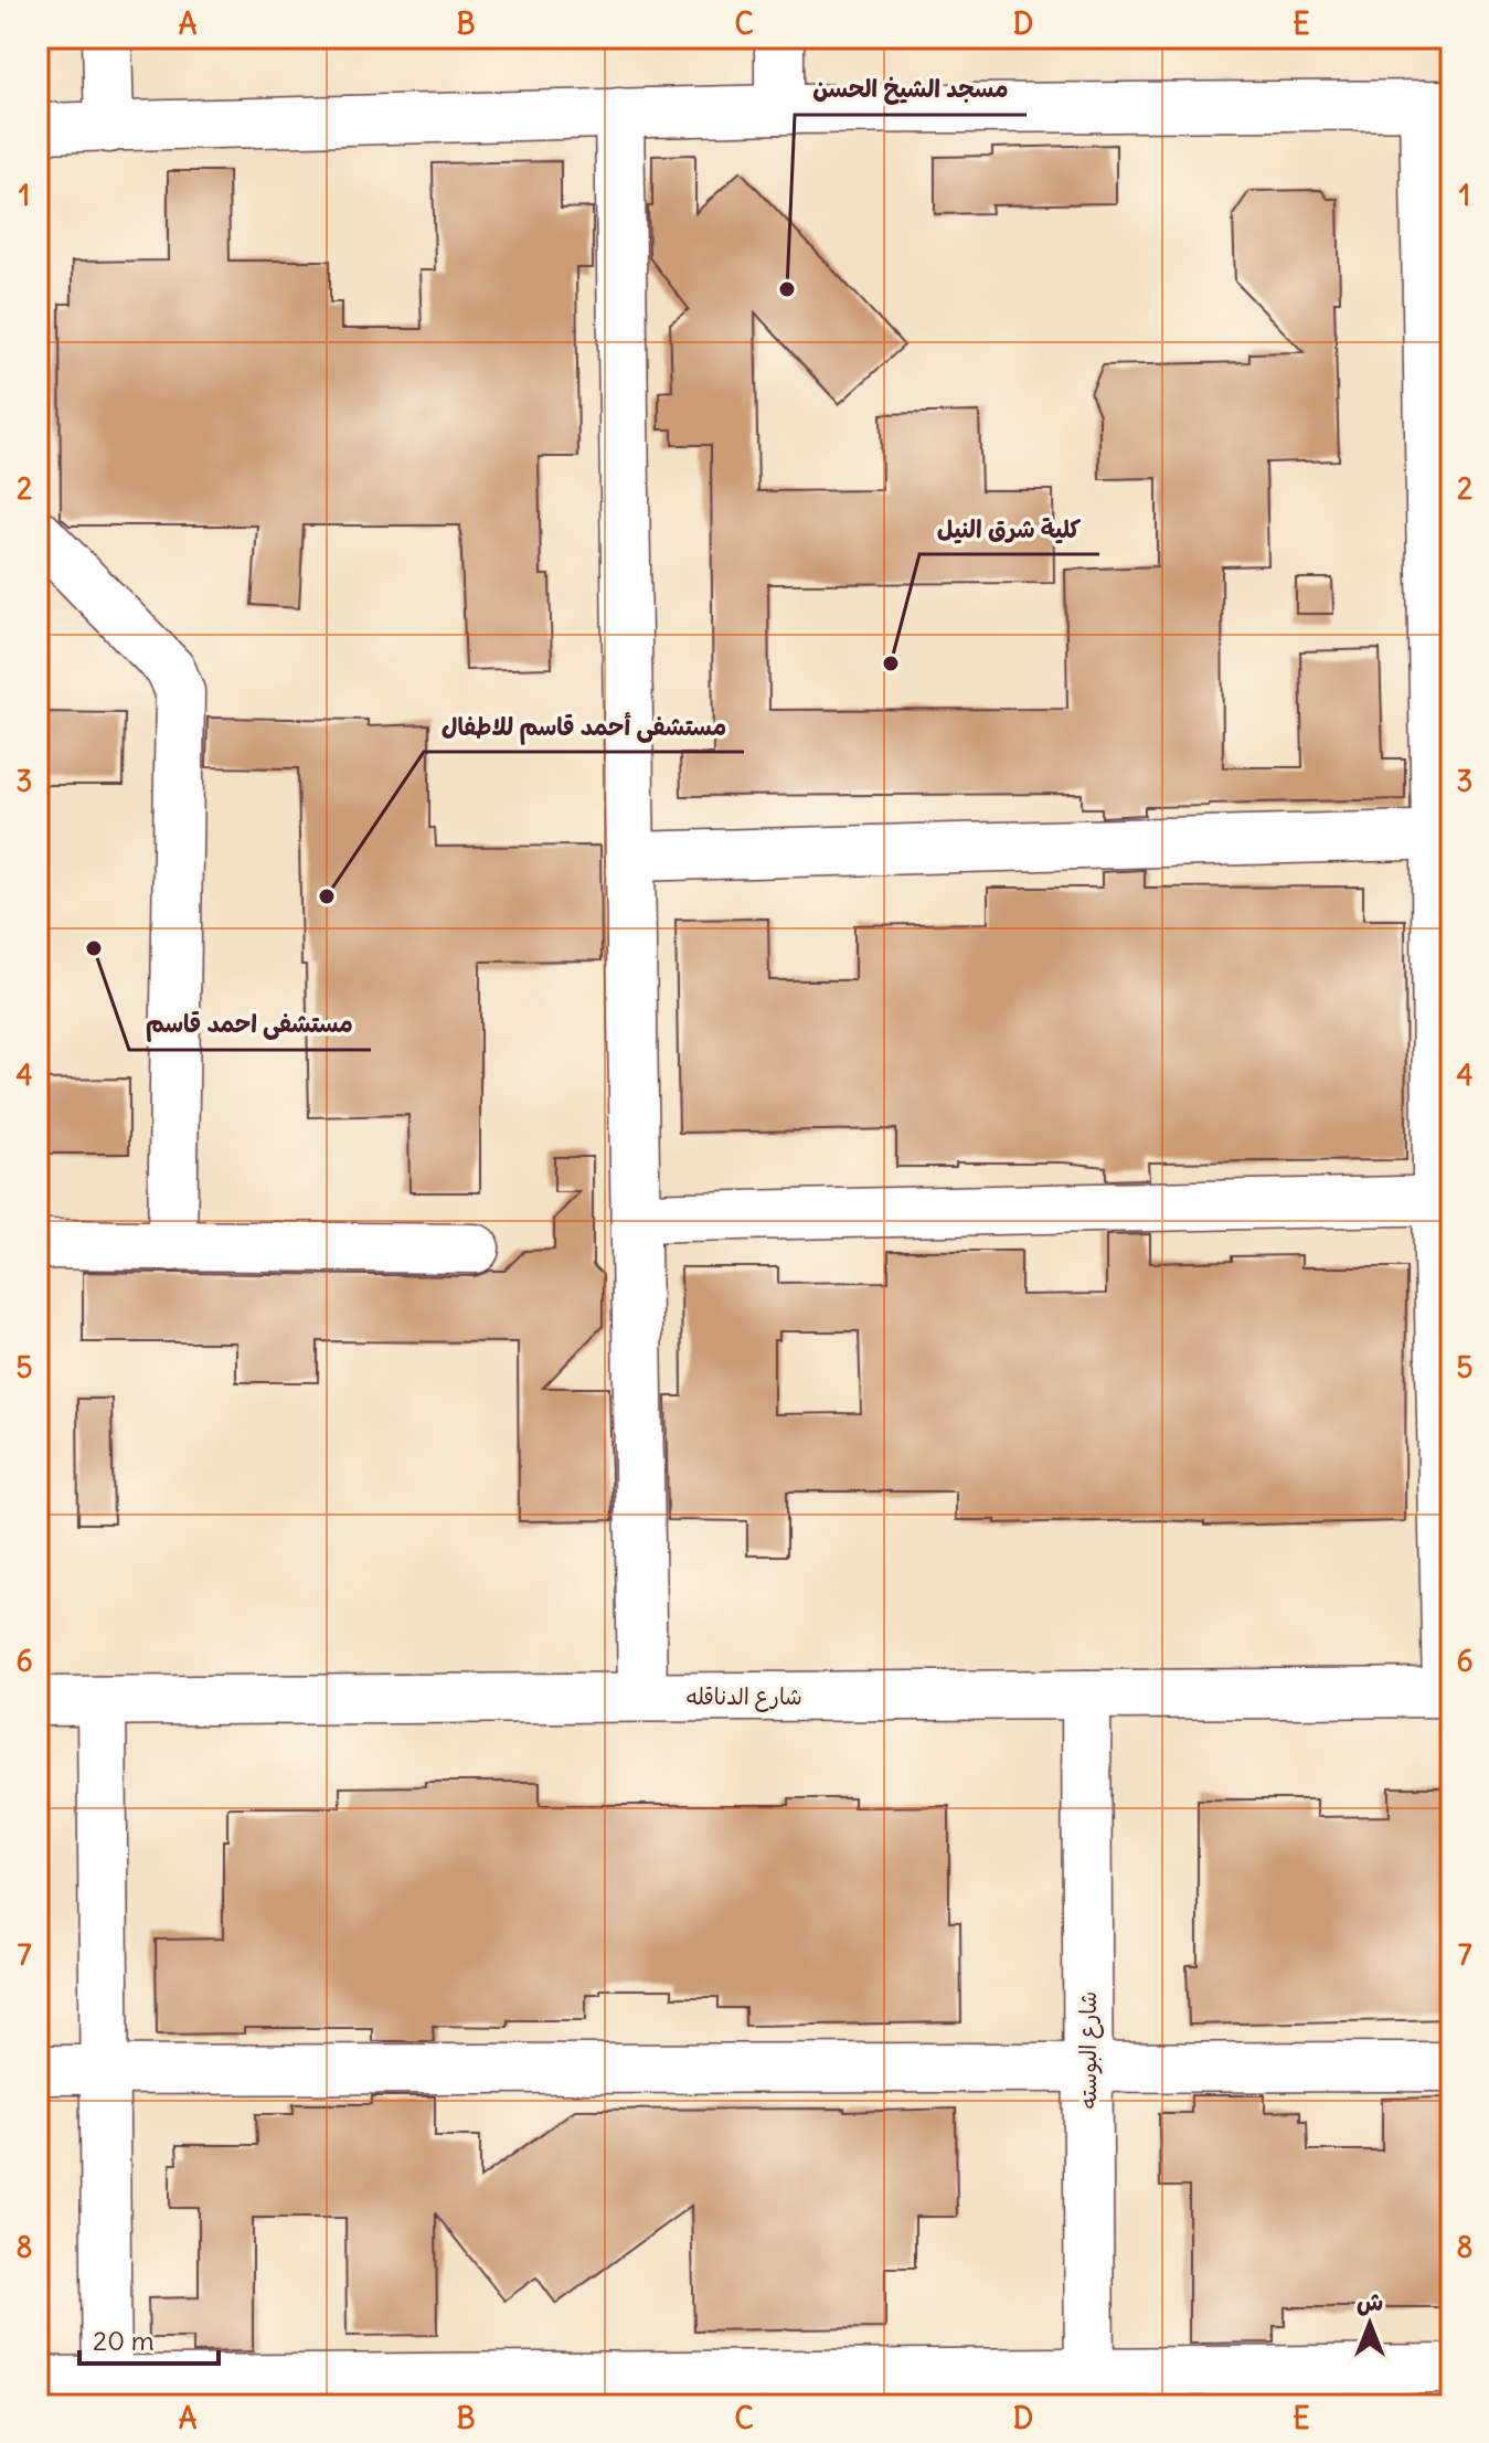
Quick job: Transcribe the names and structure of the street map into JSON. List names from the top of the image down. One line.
{"streets":{"street":["شارع الدناقله","شارع البوسته"]},"crossings":[["شارع الدناقله","شارع البوسته"]],"places":["مسجد الشيخ الحسن","كلية شرق النيل","مستشفى أحمد قاسم للاطفال","مستشفى احمد قاسم"],"scale_bar":"20 m","north":"top","grid":{"columns":["A","B","C","D","E"],"rows":["1","2","3","4","5","6","7","8"]}}
